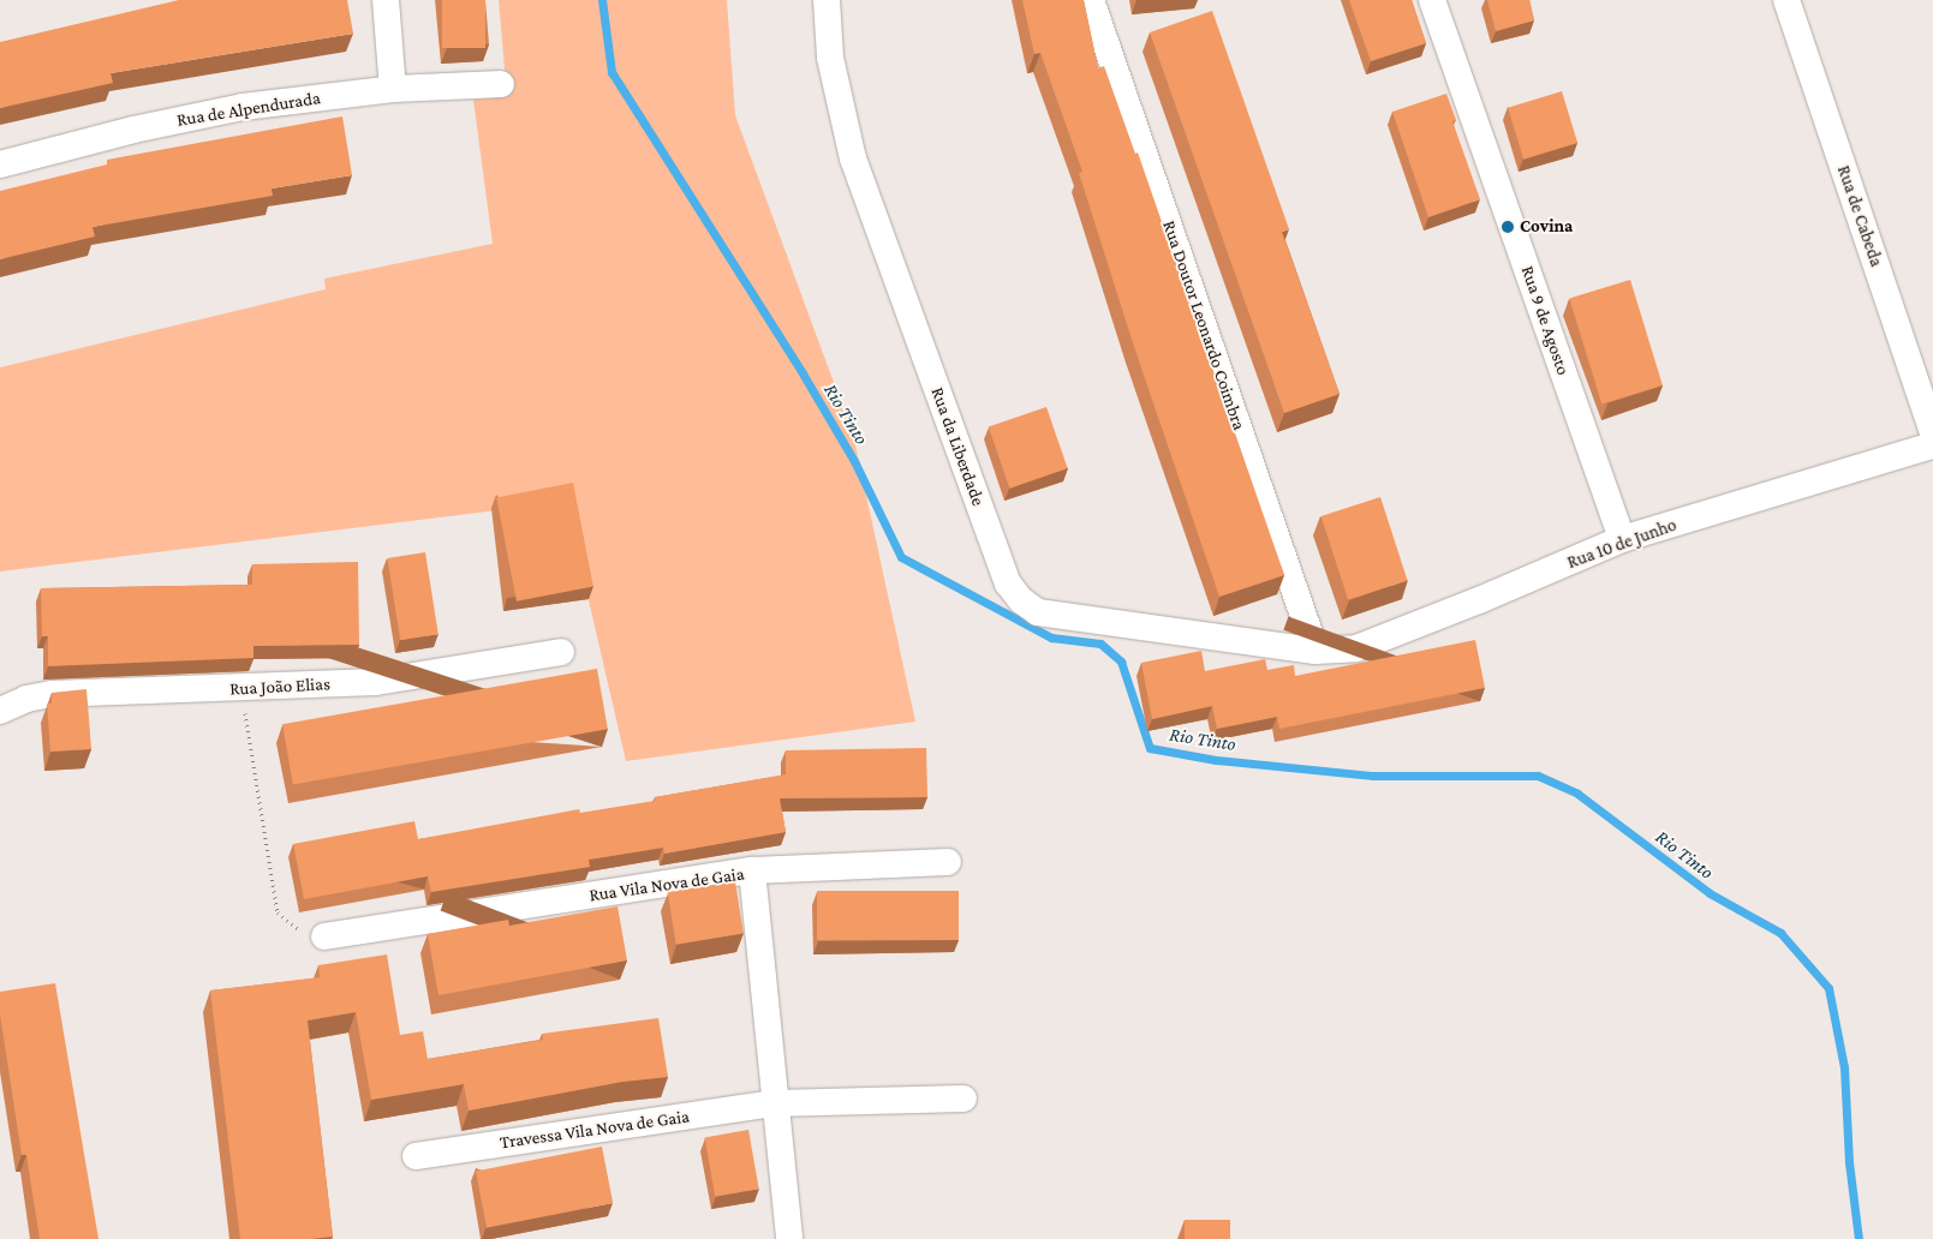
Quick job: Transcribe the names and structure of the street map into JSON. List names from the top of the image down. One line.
{"streets":{"street":["Rua de Alpendurada","Rua de Cabeda","Rua 9 de Agosto","Rua Doutor Leonardo Coimbra","Rua da Liberdade","Rua 10 de Junho","Rua João Elias","Rua Vila Nova de Gaia","Travessa Vila Nova de Gaia"]},"crossings":[["Rua 9 de Agosto","Rua 10 de Junho"],["Rua Doutor Leonardo Coimbra","Rua da Liberdade"],["Rua Doutor Leonardo Coimbra","Rua 10 de Junho"],["Rua da Liberdade","Rua 10 de Junho"],["Rua Vila Nova de Gaia","Travessa Vila Nova de Gaia"]],"water":["Rio Tinto"],"places":["Covina"]}
